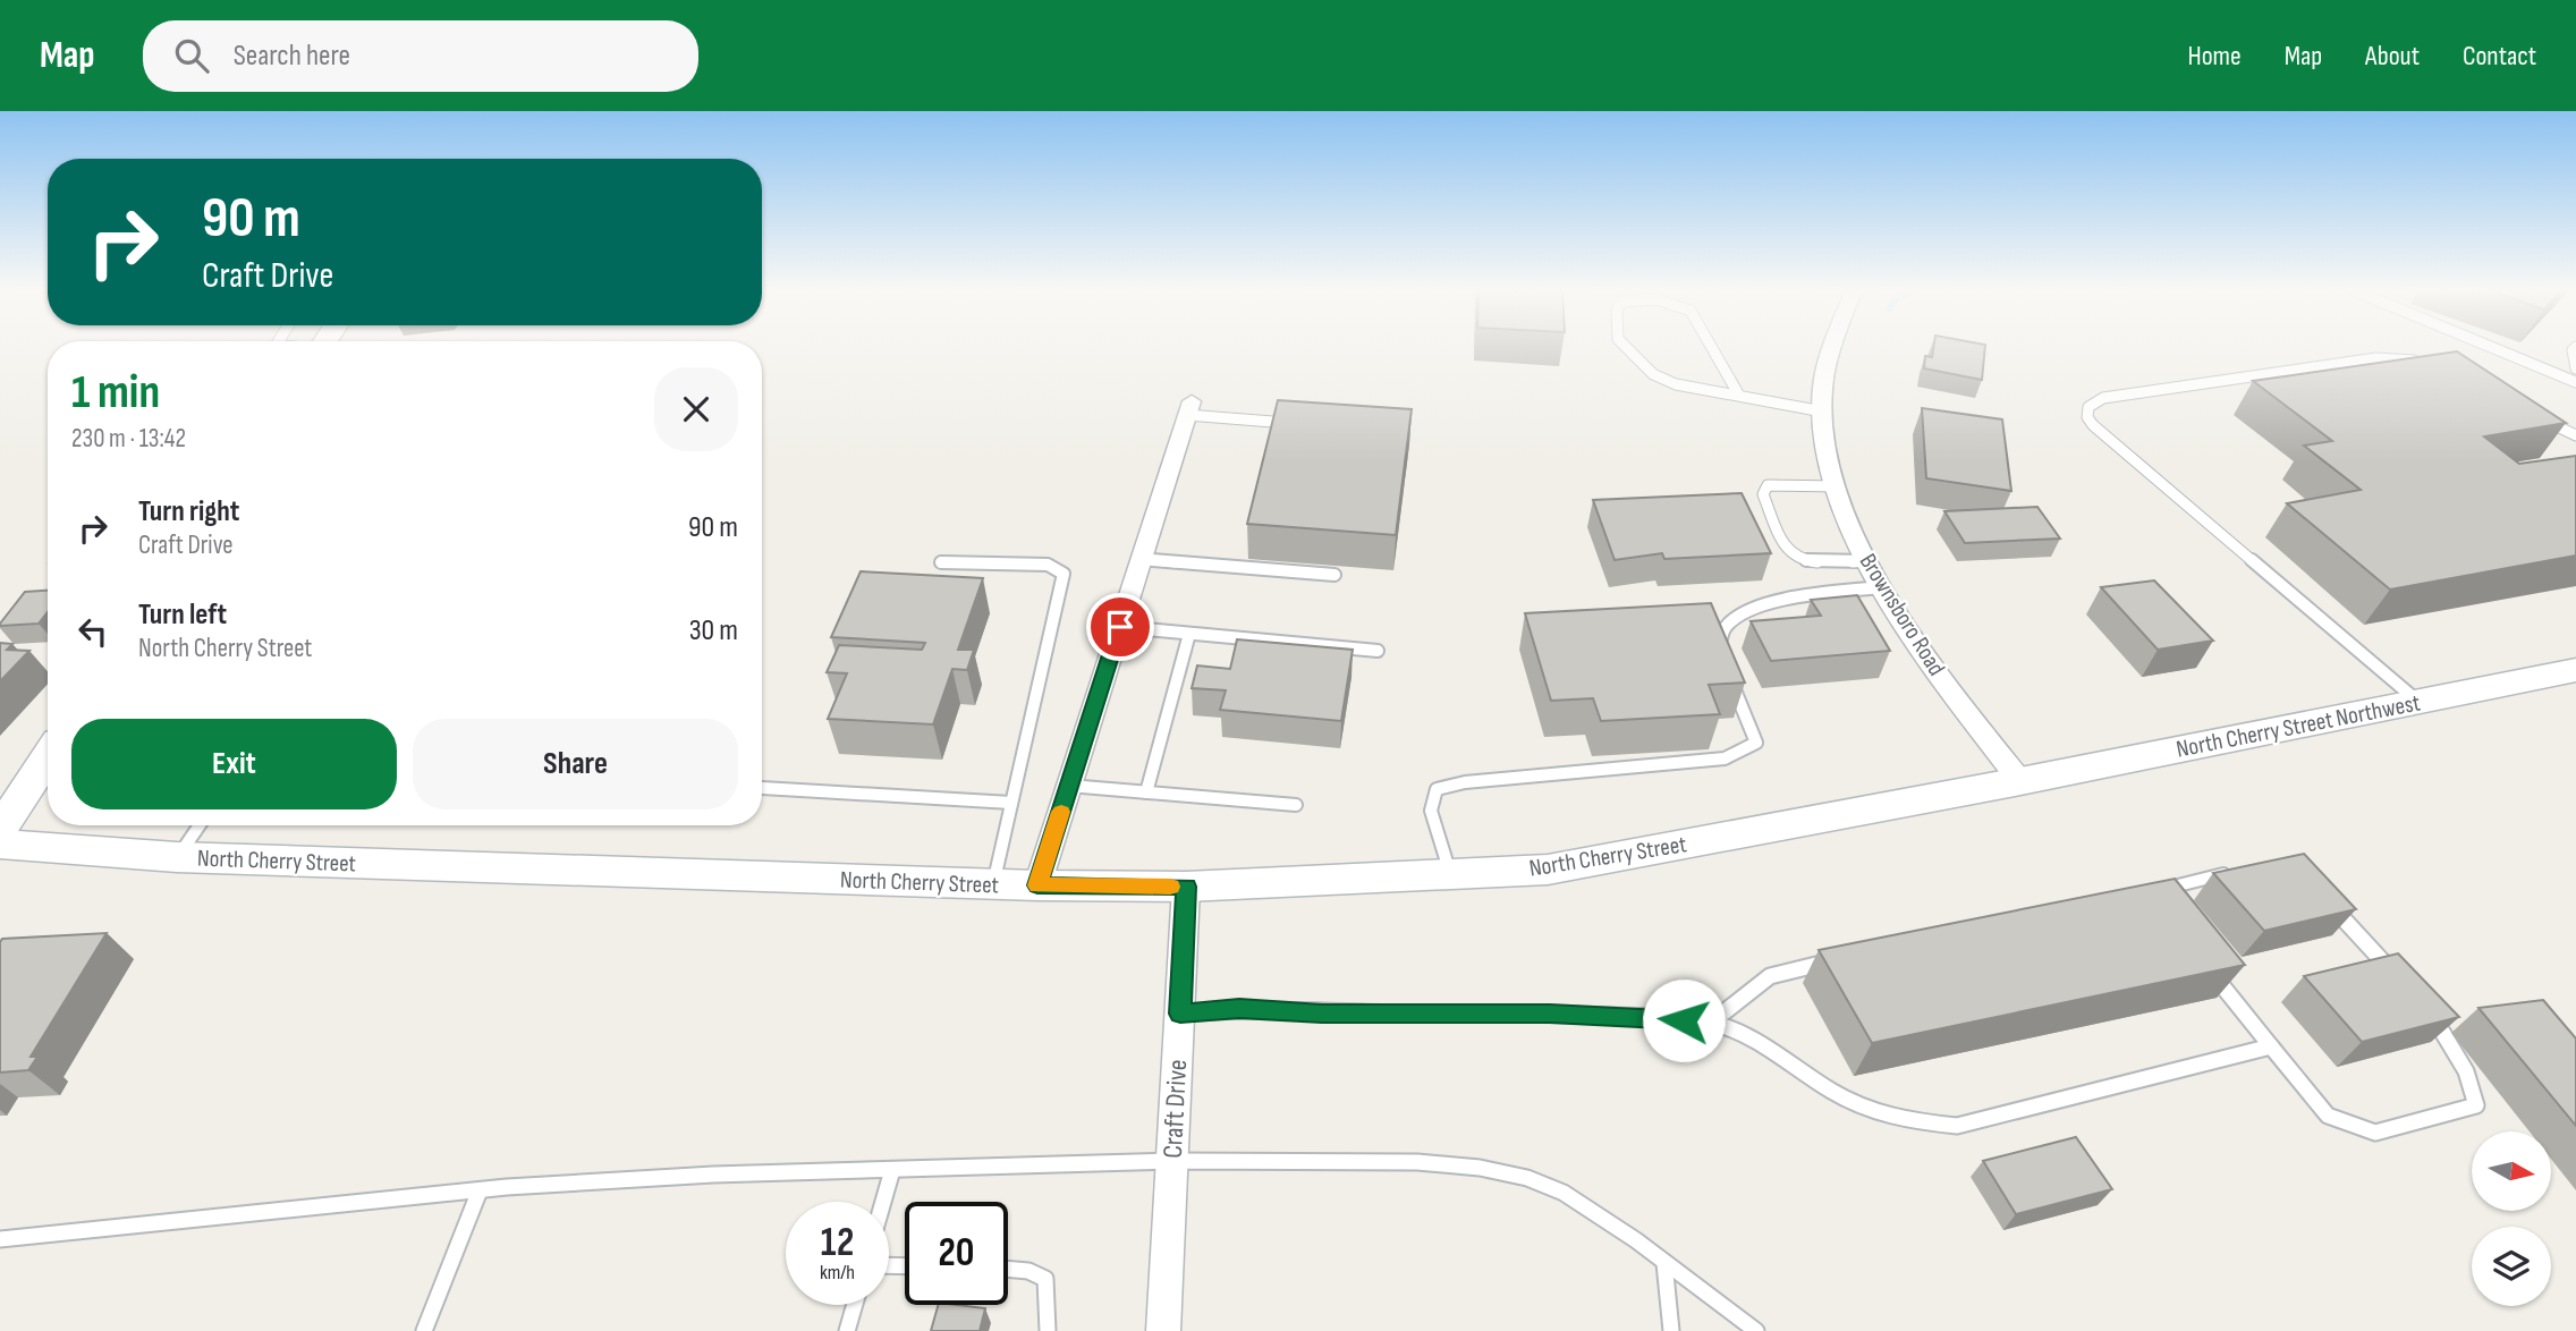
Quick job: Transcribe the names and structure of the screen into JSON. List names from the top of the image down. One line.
{"streets":{"main road":["North Cherry Street Northwest","North Cherry Street"],"street":["Brownsboro Road","Craft Drive"]},"crossings":[["Brownsboro Road","North Cherry Street Northwest"],["Brownsboro Road","North Cherry Street"],["North Cherry Street Northwest","North Cherry Street"],["North Cherry Street","Craft Drive"]],"north":"right","page":{"header":"Map","search":"Search here","nav":["Home","Map","About","Contact"],"turn":["90 m","Craft Drive"],"heading":["1 min","230 m · 13:42"],"list":[{"name":"Turn right","note":"Craft Drive","value":"90 m"},{"name":"Turn left","note":"North Cherry Street","value":"30 m"}],"buttons":["Exit","Share"],"speed":"12 km/h","limit":"20"}}
